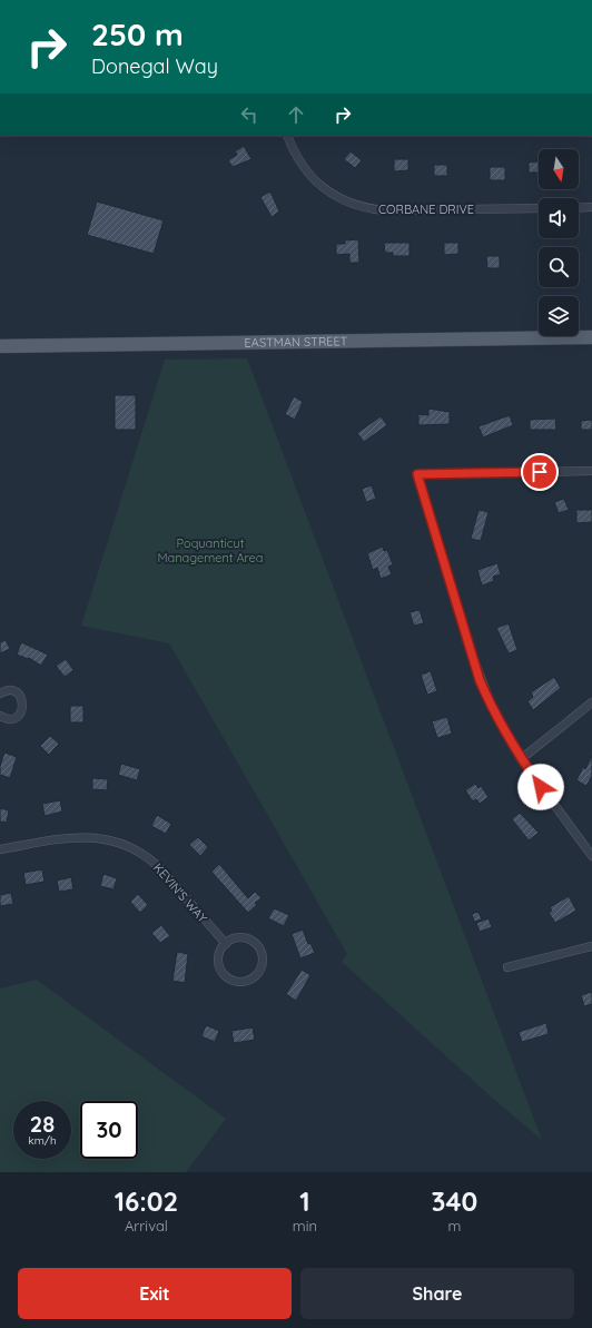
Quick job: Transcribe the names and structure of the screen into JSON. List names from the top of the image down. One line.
{"streets":{"main road":["EASTMAN STREET"],"street":["CORBANE DRIVE","KEVIN'S WAY"]},"parks":["Poquanticut Management Area"],"north":"bottom","page":{"turn":["250 m","Donegal Way"],"speed":"28 km/h","limit":"30","eta":["16:02","Arrival","1","min","340","m"],"buttons":["Exit","Share"]}}
